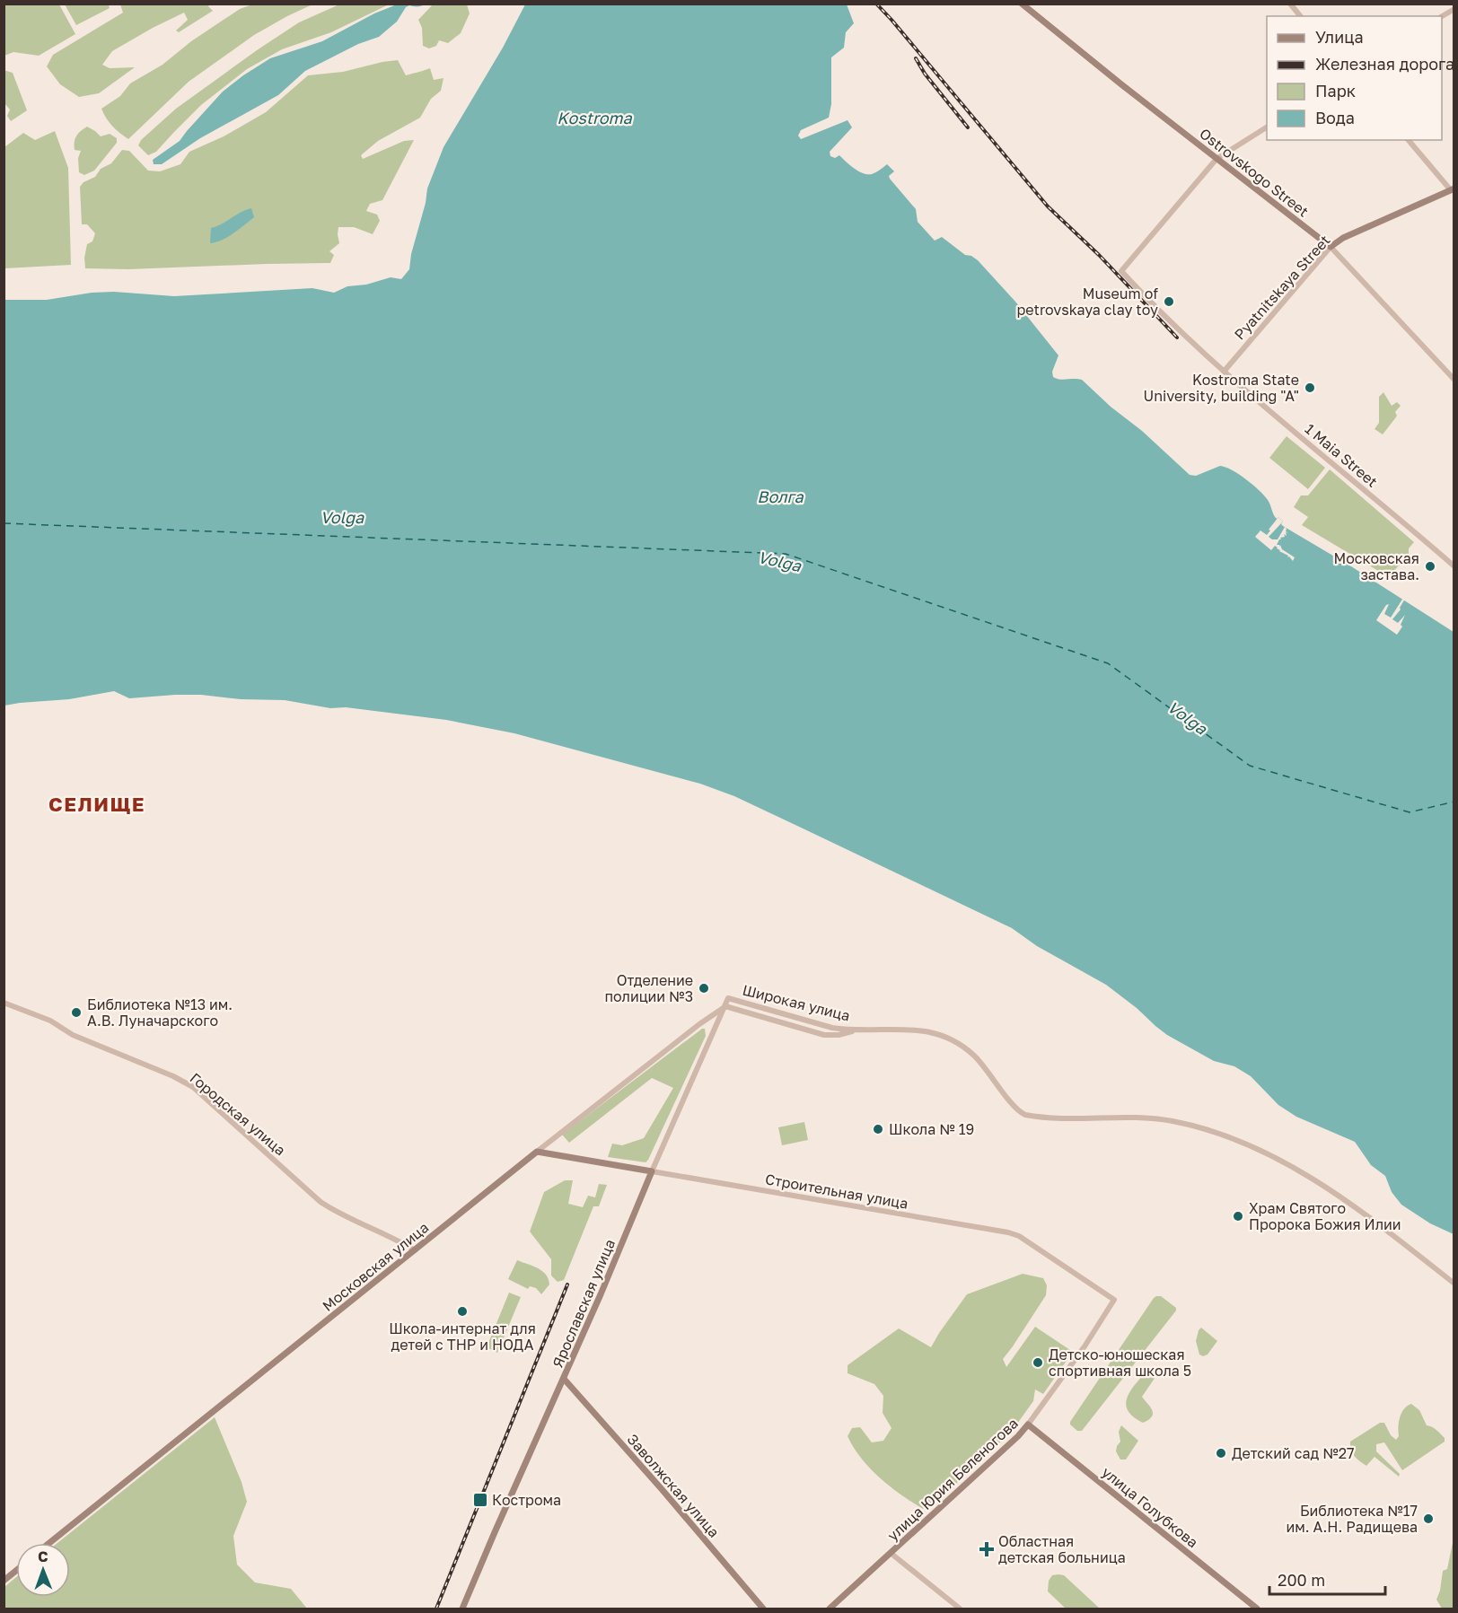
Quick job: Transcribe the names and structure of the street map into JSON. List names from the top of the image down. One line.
{"streets":{"main road":["Ostrovskogo Street","Pyatnitskaya Street","Строительная улица","Московская улица","Ярославская улица","улица Юрия Беленогова","Заволжская улица","улица Голубкова"],"street":["1 Maia Street","Широкая улица","Городская улица"]},"crossings":[["Ostrovskogo Street","Pyatnitskaya Street"],["Ostrovskogo Street","1 Maia Street"],["Pyatnitskaya Street","1 Maia Street"],["Широкая улица","Московская улица"],["Широкая улица","Ярославская улица"],["Городская улица","Московская улица"],["Строительная улица","Московская улица"],["Строительная улица","Ярославская улица"],["Строительная улица","улица Юрия Беленогова"],["Московская улица","Ярославская улица"],["Ярославская улица","Заволжская улица"],["улица Юрия Беленогова","улица Голубкова"]],"districts":["СЕЛИЩЕ"],"water":["Kostroma","Волга","Volga"],"places":{"other":["Museum of petrovskaya clay toy","Kostroma State University, building \"A\"","Московская застава.","Отделение полиции №3","Библиотека №13 им. А.В. Луначарского","Школа № 19","Храм Святого Пророка Божия Илии","Школа-интернат для детей с ТНР и НОДА","Детско-юношеская спортивная школа 5","Детский сад №27","Библиотека №17 им. А.Н. Радищева"],"transit":["Кострома"],"health":["Областная детская больница"]},"legend":["Улица","Железная дорога","Парк","Вода"],"scale_bar":"200 m","north":"top"}
